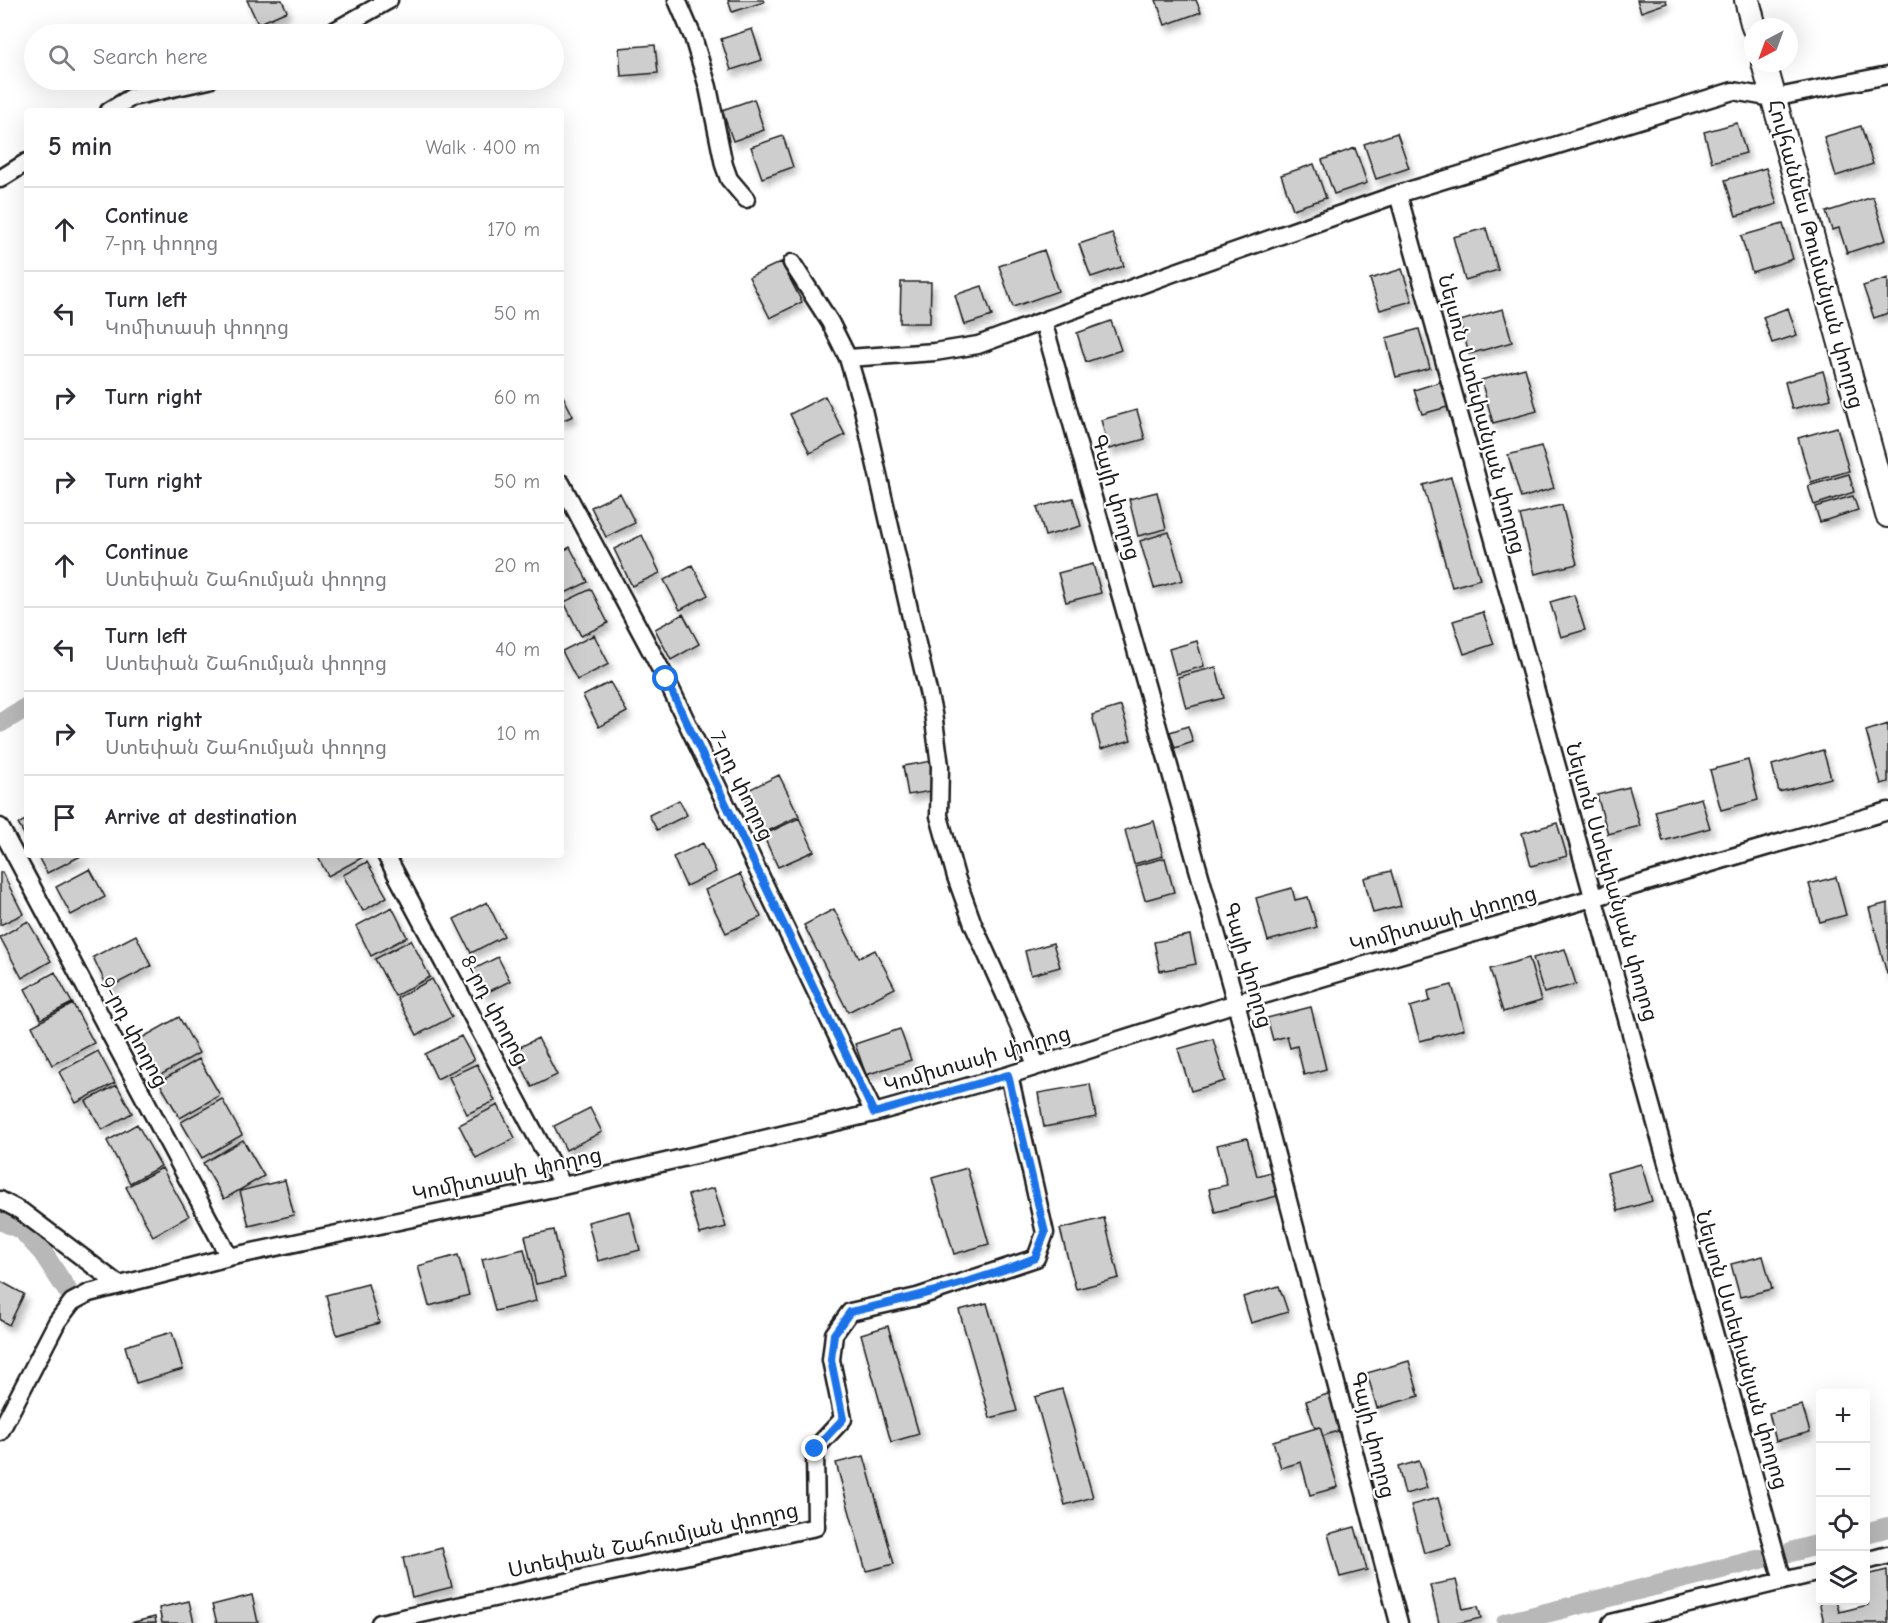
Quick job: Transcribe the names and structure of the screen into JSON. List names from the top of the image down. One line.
{"streets":{"street":["Հովհաննես Թումանյան փողոց","Նելսոն Ստեփանյան փողոց","Գայի փողոց","7-րդ փողոց","Կոմիտասի փողոց","8-րդ փողոց","9-րդ փողոց","Ստեփան Շահումյան փողոց"]},"crossings":[["Նելսոն Ստեփանյան փողոց","Կոմիտասի փողոց"],["Գայի փողոց","Կոմիտասի փողոց"],["7-րդ փողոց","Կոմիտասի փողոց"],["Կոմիտասի փողոց","8-րդ փողոց"],["Կոմիտասի փողոց","9-րդ փողոց"],["Կոմիտասի փողոց","Ստեփան Շահումյան փողոց"]],"north":"bottom left","page":{"search":"Search here","heading":["5 min","Walk · 400 m"],"list":[["Continue","7-րդ փողոց","170 m"],["Turn left","Կոմիտասի փողոց","50 m"],["Turn right","60 m"],["Turn right","50 m"],["Continue","Ստեփան Շահումյան փողոց","20 m"],["Turn left","Ստեփան Շահումյան փողոց","40 m"],["Turn right","Ստեփան Շահումյան փողոց","10 m"],"Arrive at destination"],"map_buttons":["+","−"]}}
